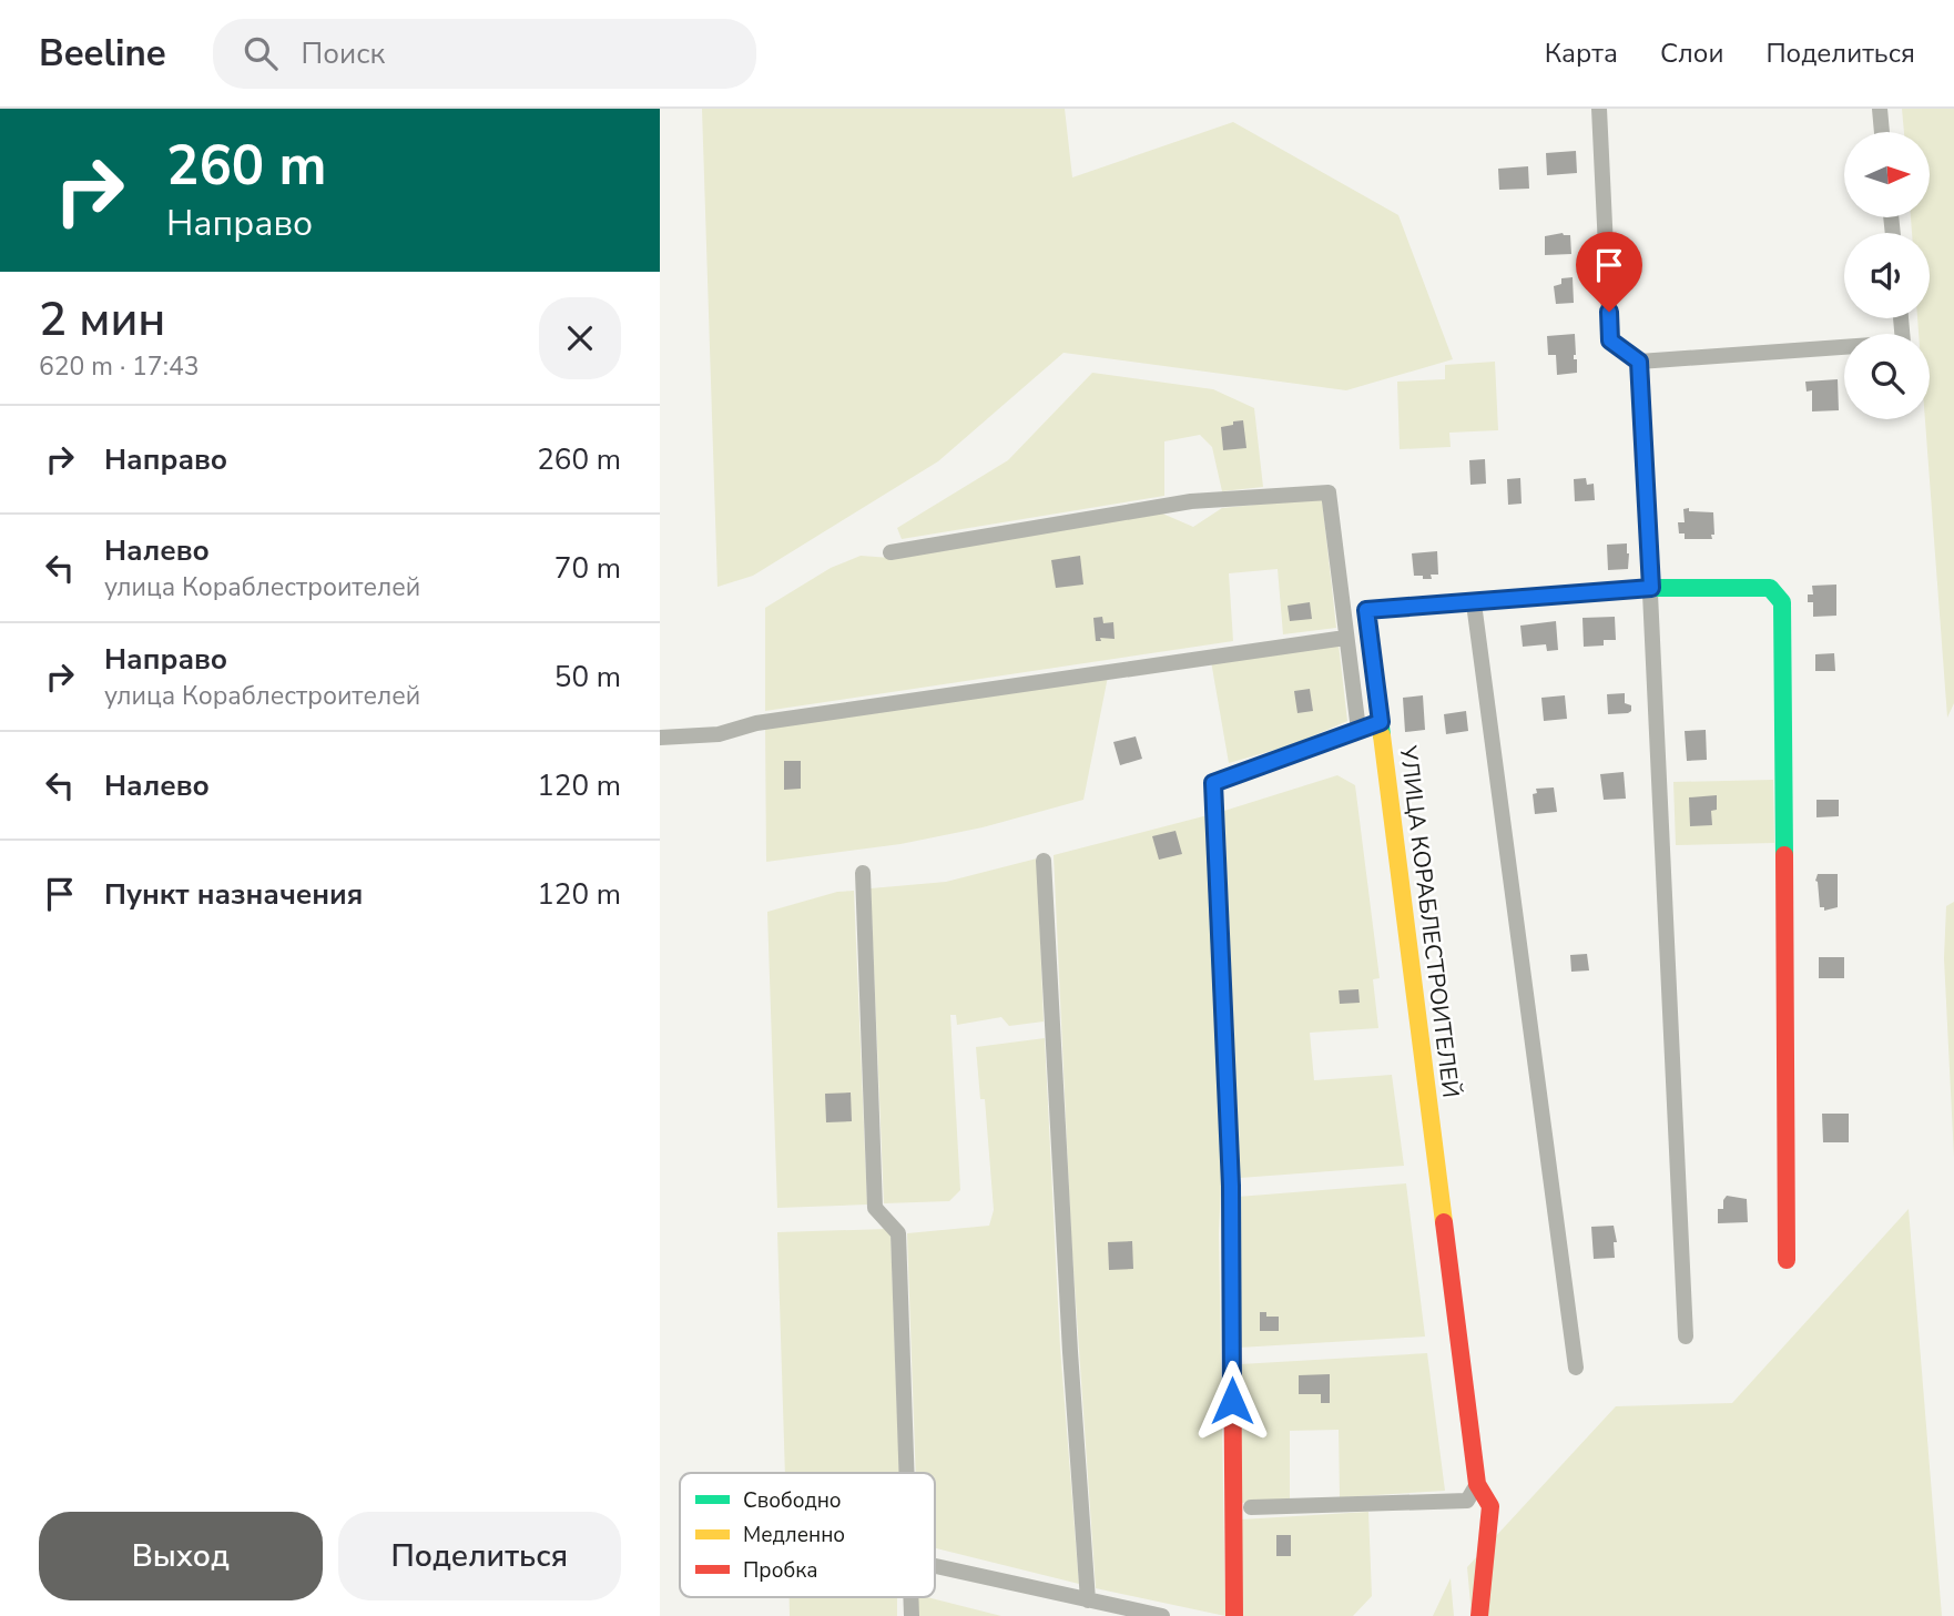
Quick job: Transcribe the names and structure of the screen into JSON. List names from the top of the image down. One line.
{"streets":{"street":["УЛИЦА КОРАБЛЕСТРОИТЕЛЕЙ"]},"legend":["Свободно","Медленно","Пробка"],"north":"right","page":{"header":"Beeline","search":"Поиск","nav":["Карта","Слои","Поделиться"],"turn":["260 m","Направо"],"heading":["2 мин","620 m · 17:43"],"list":[{"name":"Направо","value":"260 m"},{"name":"Налево","note":"улица Кораблестроителей","value":"70 m"},{"name":"Направо","note":"улица Кораблестроителей","value":"50 m"},{"name":"Налево","value":"120 m"},{"name":"Пункт назначения","value":"120 m"}],"buttons":["Выход","Поделиться"]}}
